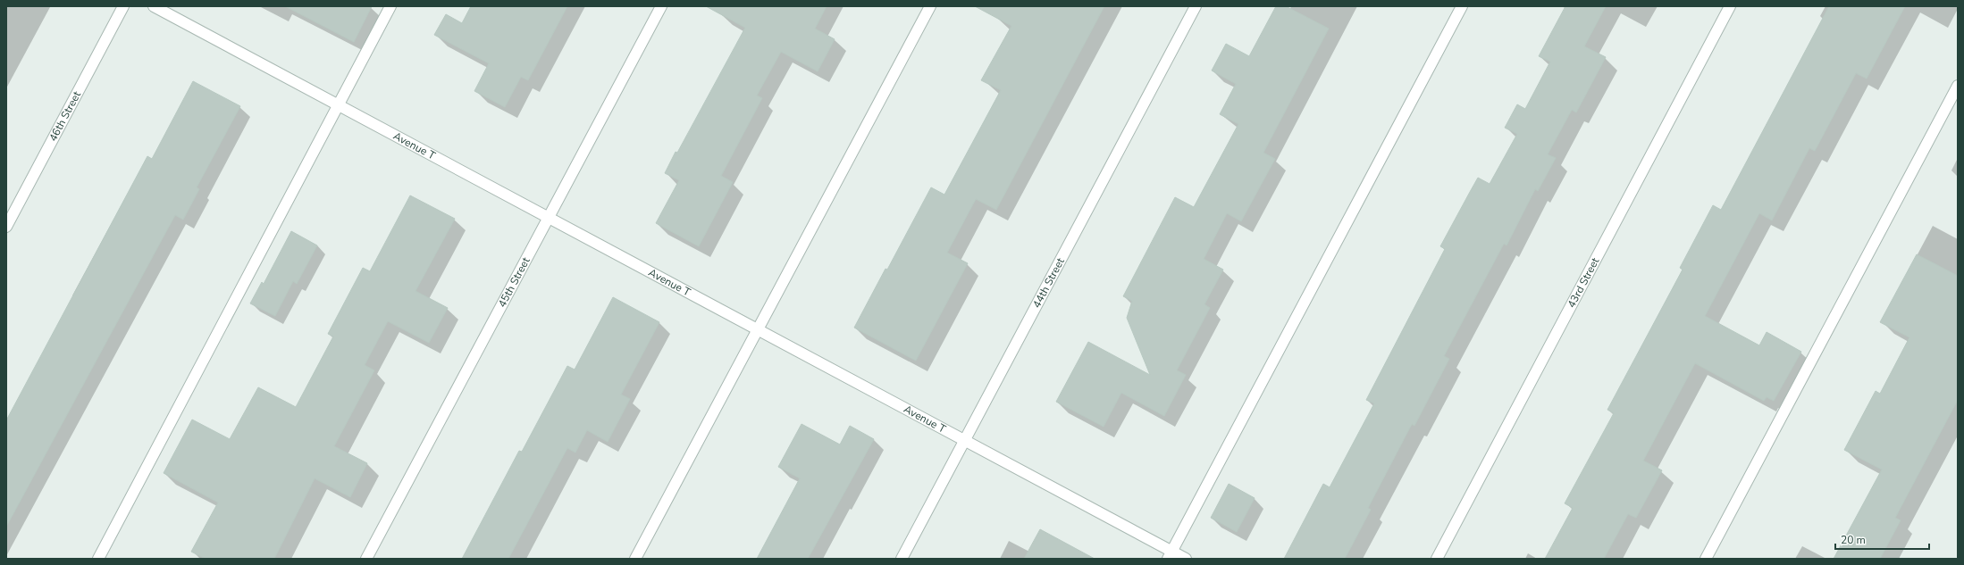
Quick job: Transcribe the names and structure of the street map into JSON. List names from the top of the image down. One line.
{"streets":{"street":["46th Street","Avenue T","45th Street","44th Street","43rd Street"]},"crossings":[["Avenue T","45th Street"],["Avenue T","44th Street"]],"scale_bar":"20 m"}
